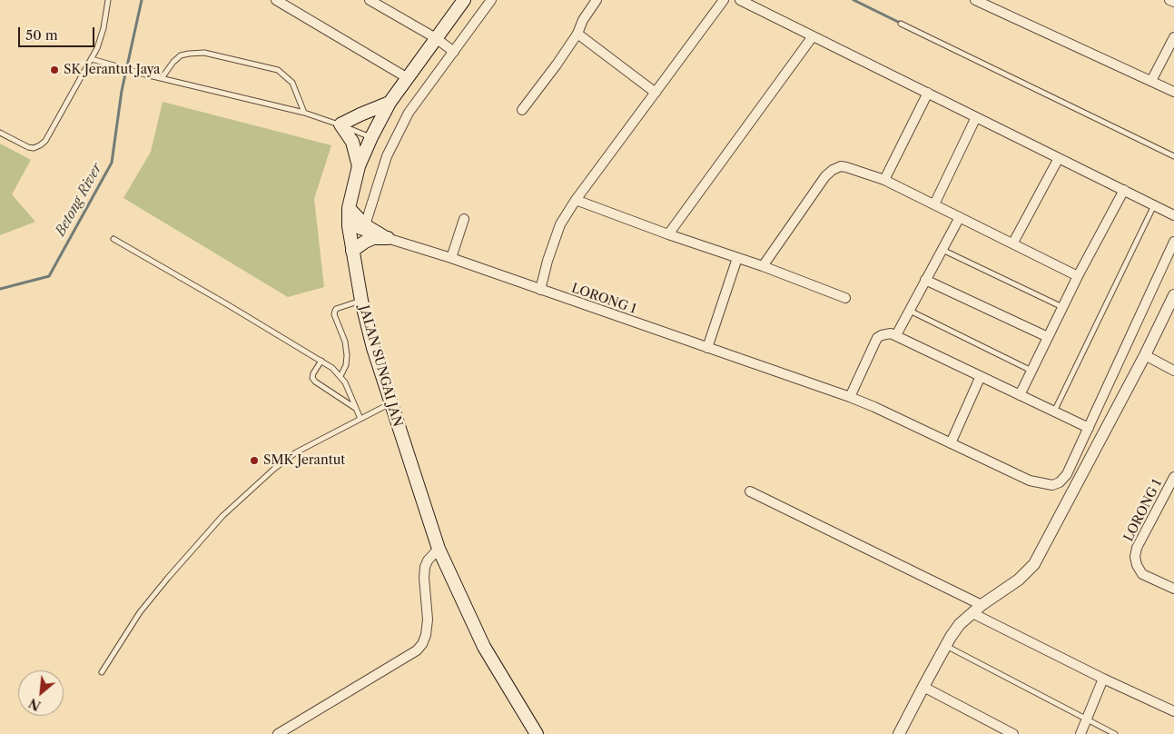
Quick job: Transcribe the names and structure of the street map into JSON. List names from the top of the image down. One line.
{"streets":{"main road":["JALAN SUNGAI JAN"],"street":["LORONG 1"]},"crossings":[["LORONG 1","JALAN SUNGAI JAN"]],"water":["Betong River"],"places":["SK Jerantut Jaya","SMK Jerantut"],"scale_bar":"50 m","north":"bottom left"}
